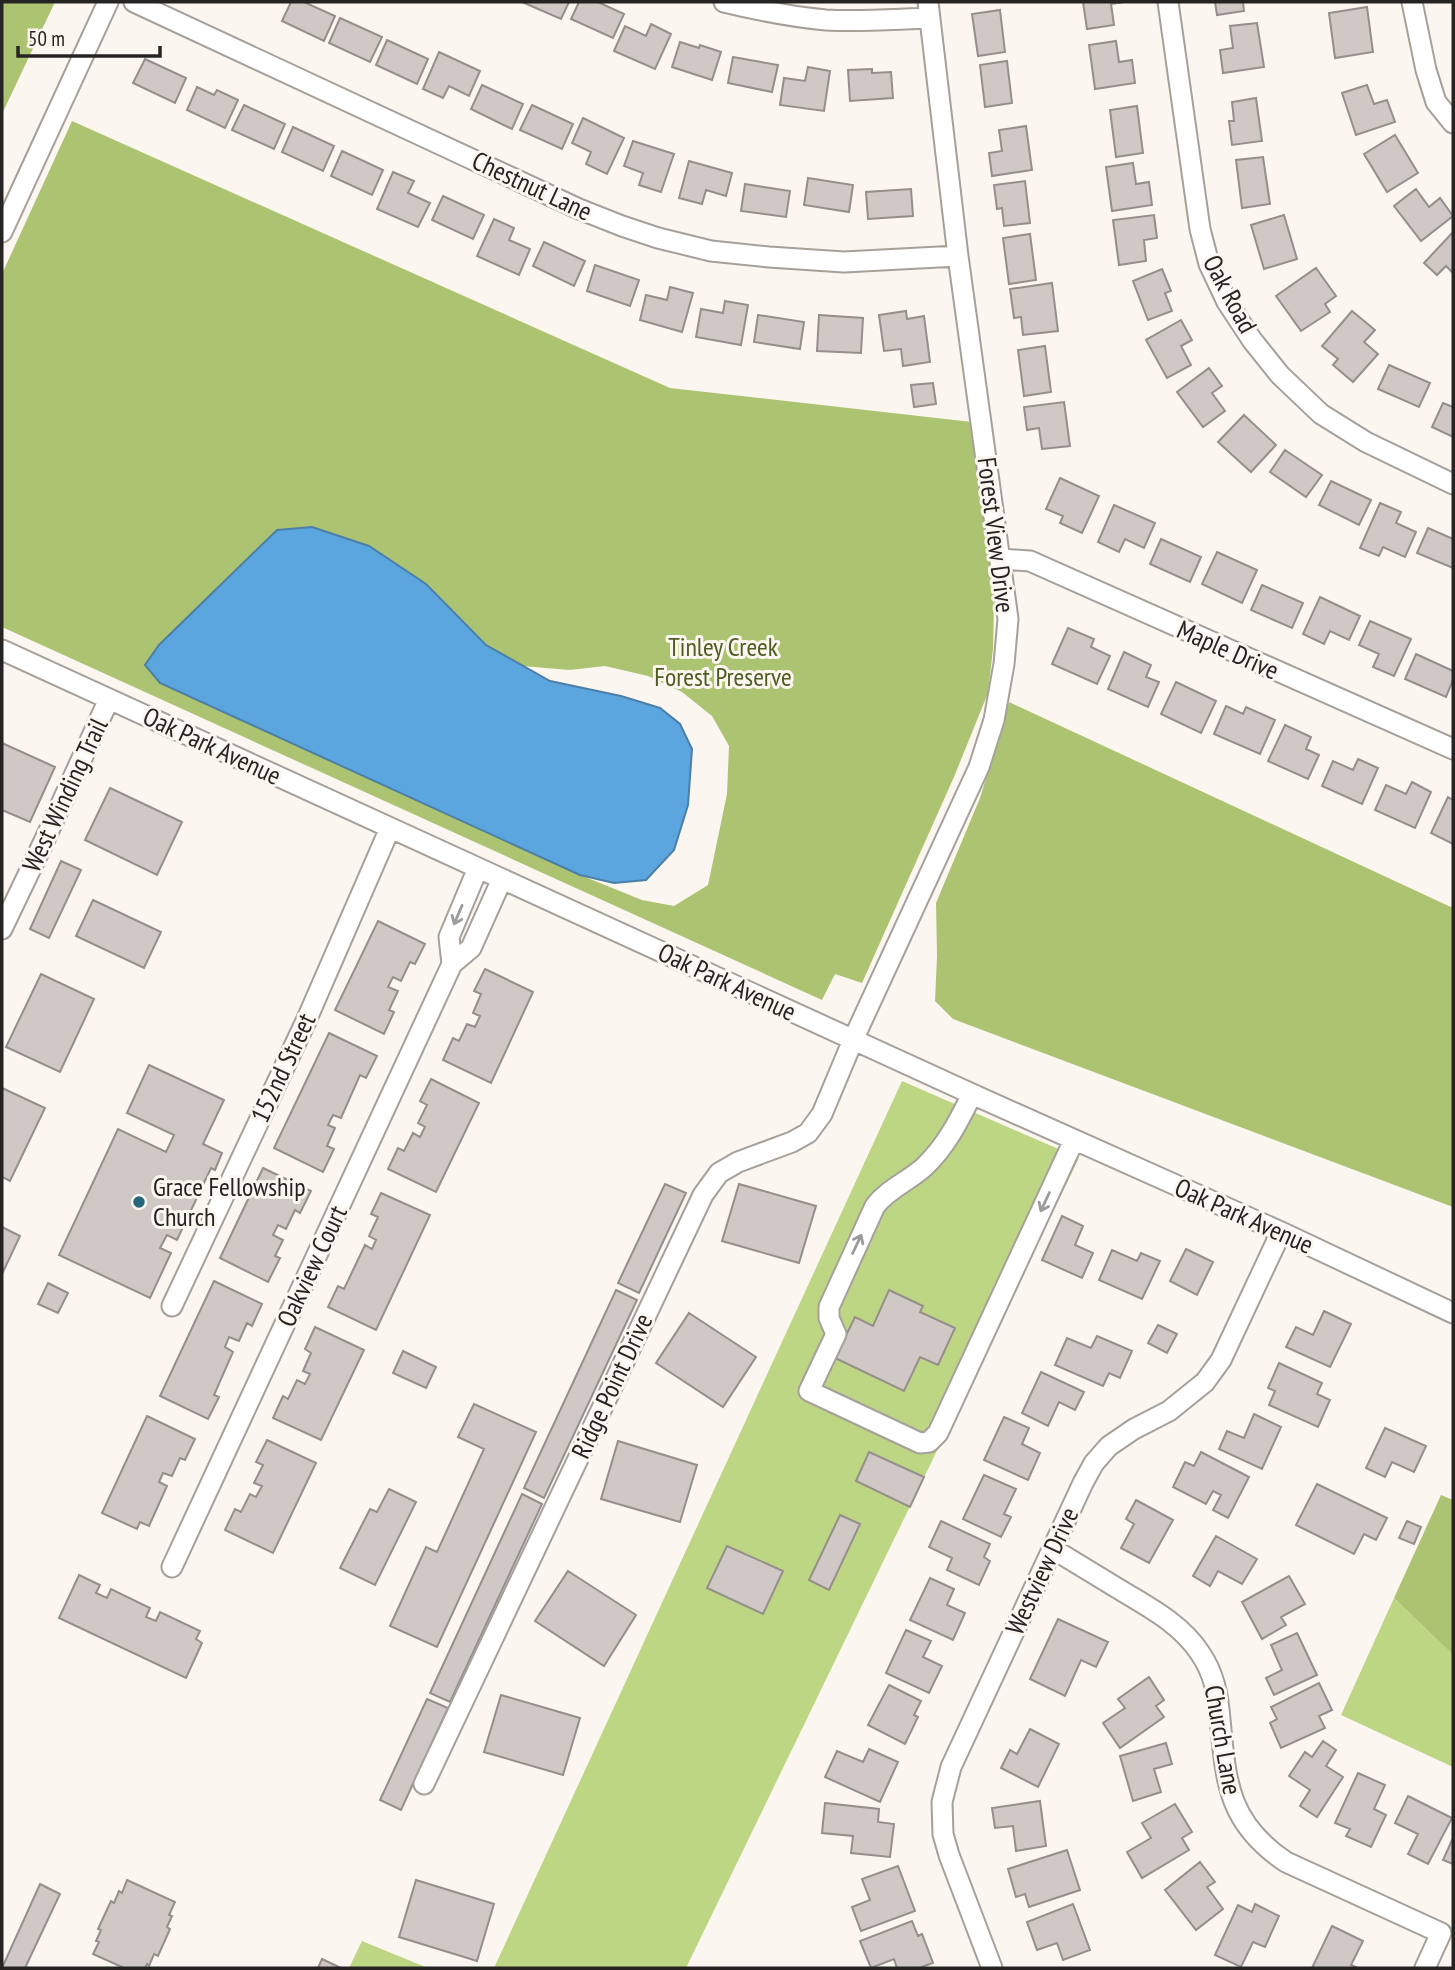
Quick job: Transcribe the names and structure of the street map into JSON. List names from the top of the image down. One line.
{"streets":{"street":["Chestnut Lane","Oak Road","Forest View Drive","Maple Drive","Oak Park Avenue","West Winding Trail","152nd Street","Oakview Court","Ridge Point Drive","Westview Drive","Church Lane"]},"crossings":[["Chestnut Lane","Forest View Drive"],["Forest View Drive","Maple Drive"],["Forest View Drive","Oak Park Avenue"],["Forest View Drive","Ridge Point Drive"],["Oak Park Avenue","West Winding Trail"],["Oak Park Avenue","152nd Street"],["Oak Park Avenue","Oakview Court"],["Oak Park Avenue","Ridge Point Drive"],["Oak Park Avenue","Westview Drive"],["Westview Drive","Church Lane"]],"parks":["Tinley Creek Forest Preserve"],"places":["Grace Fellowship Church"],"scale_bar":"50 m"}
